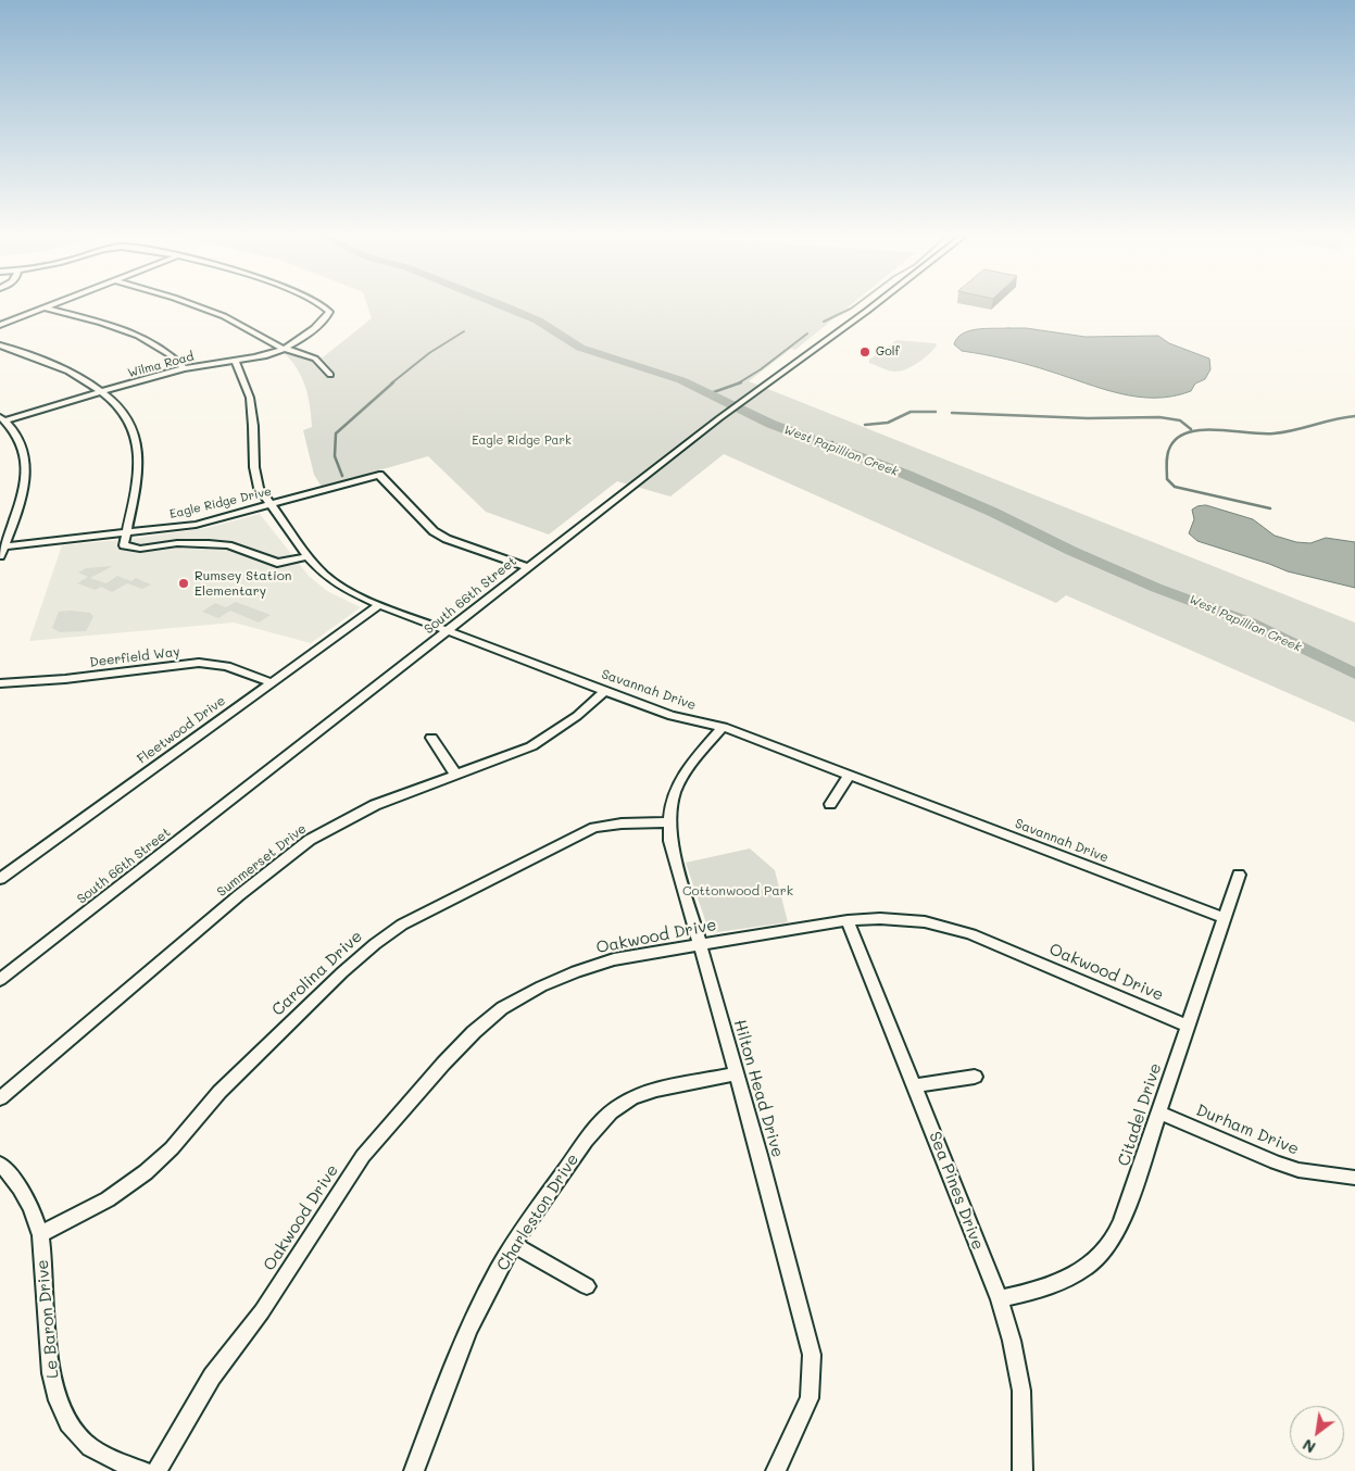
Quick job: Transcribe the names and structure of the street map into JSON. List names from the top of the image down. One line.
{"streets":{"street":["Wilma Road","Eagle Ridge Drive","South 66th Street","Deerfield Way","Savannah Drive","Fleetwood Drive","Summerset Drive","Oakwood Drive","Carolina Drive","Hilton Head Drive","Citadel Drive","Durham Drive","Sea Pines Drive","Charleston Drive","Le Baron Drive"]},"crossings":[["Wilma Road","Savannah Drive"],["Eagle Ridge Drive","South 66th Street"],["Eagle Ridge Drive","Savannah Drive"],["South 66th Street","Savannah Drive"],["Deerfield Way","Fleetwood Drive"],["Savannah Drive","Fleetwood Drive"],["Savannah Drive","Summerset Drive"],["Savannah Drive","Hilton Head Drive"],["Savannah Drive","Citadel Drive"],["Oakwood Drive","Hilton Head Drive"],["Oakwood Drive","Citadel Drive"],["Oakwood Drive","Sea Pines Drive"],["Carolina Drive","Hilton Head Drive"],["Carolina Drive","Le Baron Drive"],["Hilton Head Drive","Charleston Drive"],["Citadel Drive","Durham Drive"],["Citadel Drive","Sea Pines Drive"]],"water":["West Papillion Creek"],"parks":["Eagle Ridge Park","Cottonwood Park"],"places":["Golf","Rumsey Station Elementary"],"north":"bottom left"}
